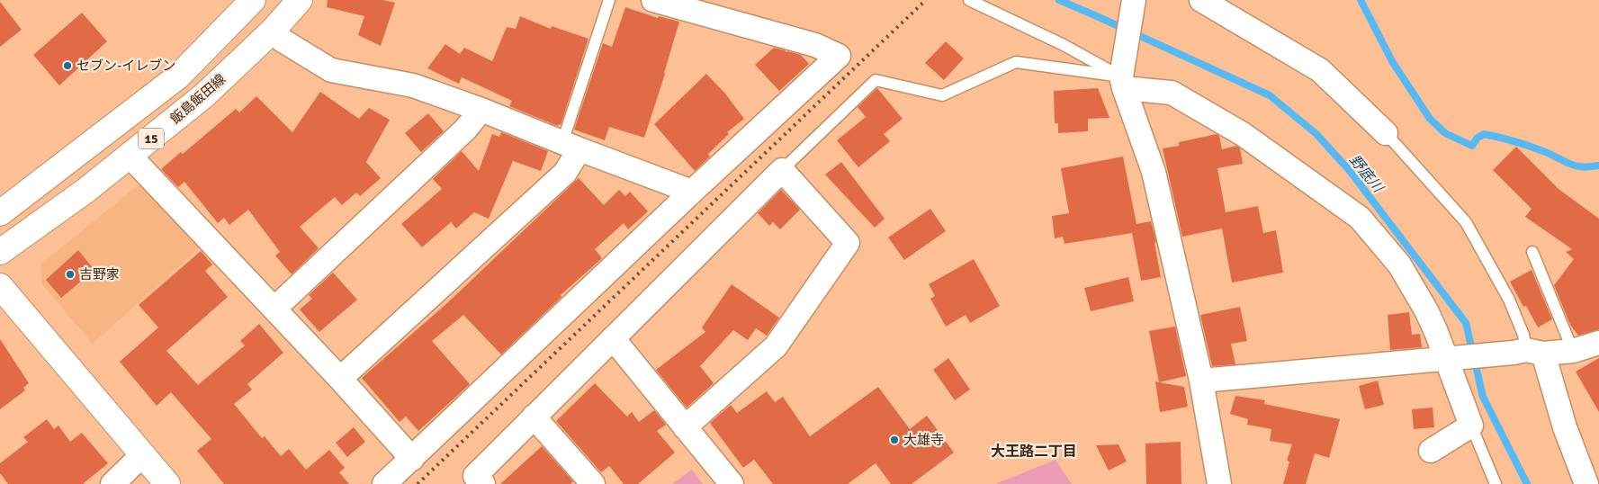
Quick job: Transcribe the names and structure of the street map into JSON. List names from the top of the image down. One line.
{"streets":{"main road":["飯島飯田線","15"]},"districts":["大王路二丁目"],"water":["野底川"],"places":["セブン-イレブン","吉野家","大雄寺"]}
